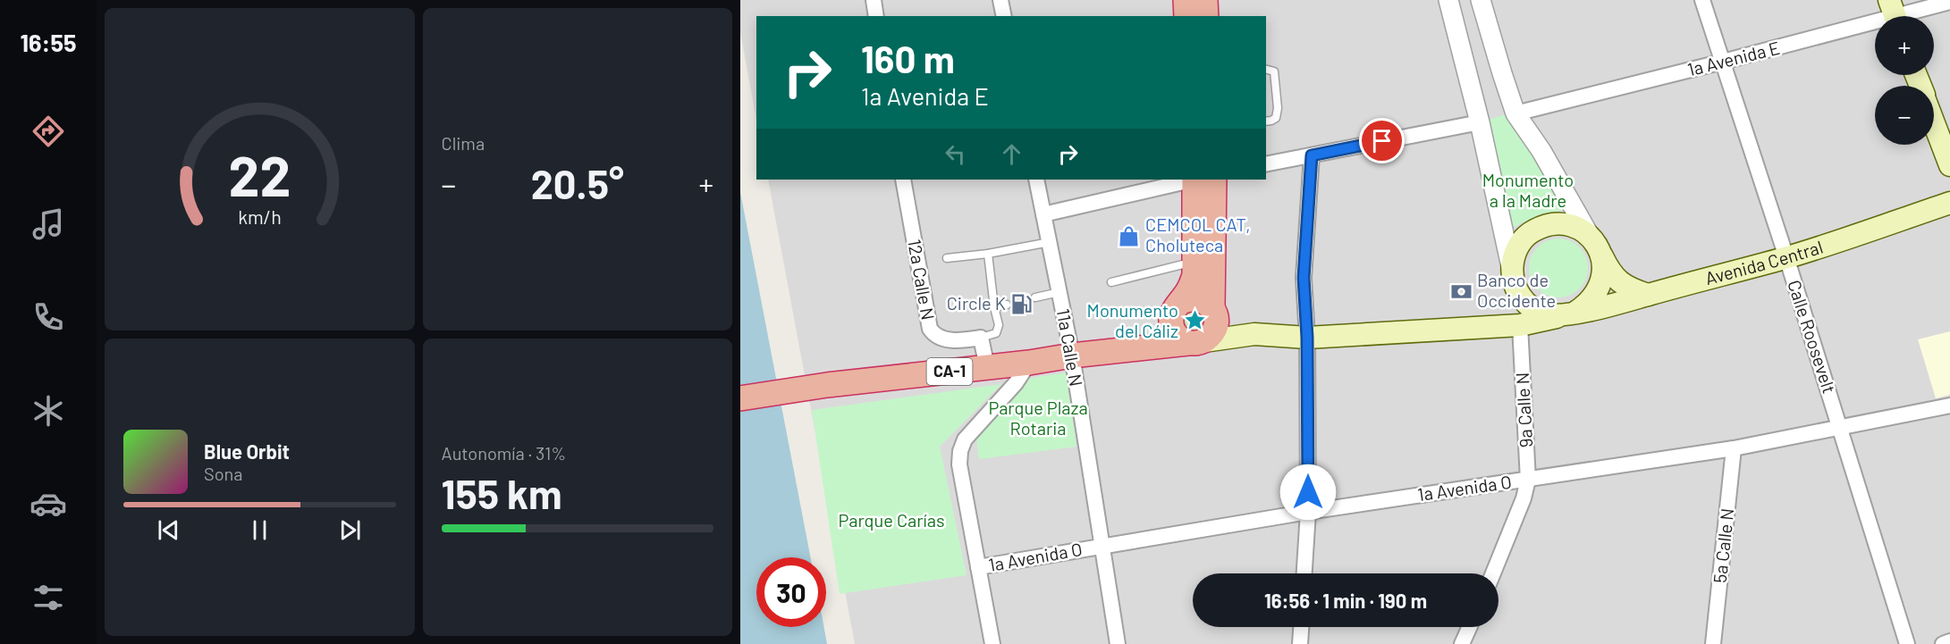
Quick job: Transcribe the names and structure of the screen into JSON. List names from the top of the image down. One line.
{"streets":{"highway":["CA-1"],"main road":["Avenida Central"],"street":["1a Avenida E","12a Calle N","Calle Roosevelt","11a Calle N","9a Calle N","1a Avenida O","5a Calle N"]},"crossings":[["1a Avenida E","Calle Roosevelt"],["Avenida Central","Calle Roosevelt"],["Avenida Central","CA-1"],["Avenida Central","9a Calle N"],["Calle Roosevelt","1a Avenida O"],["11a Calle N","CA-1"],["11a Calle N","1a Avenida O"],["9a Calle N","1a Avenida O"],["1a Avenida O","5a Calle N"]],"parks":["Monumento a la Madre","Parque Plaza Rotaria","Parque Carías"],"places":{"shop":["CEMCOL CAT, Choluteca"],"bank":["Banco de Occidente"],"fuel station":["Circle K"],"place":["Monumento del Cáliz"]},"page":{"tabs":"16:55","tile":["Clima",["Autonomía · 31%","155 km"]],"map_buttons":["+","−"],"turn":["160 m","1a Avenida E"],"heat":["−","20.5°","+"],"song":["Blue Orbit","Sona"],"limit":"30","trip":"16:56 · 1 min · 190 m","gauge":["22","km/h"]}}
